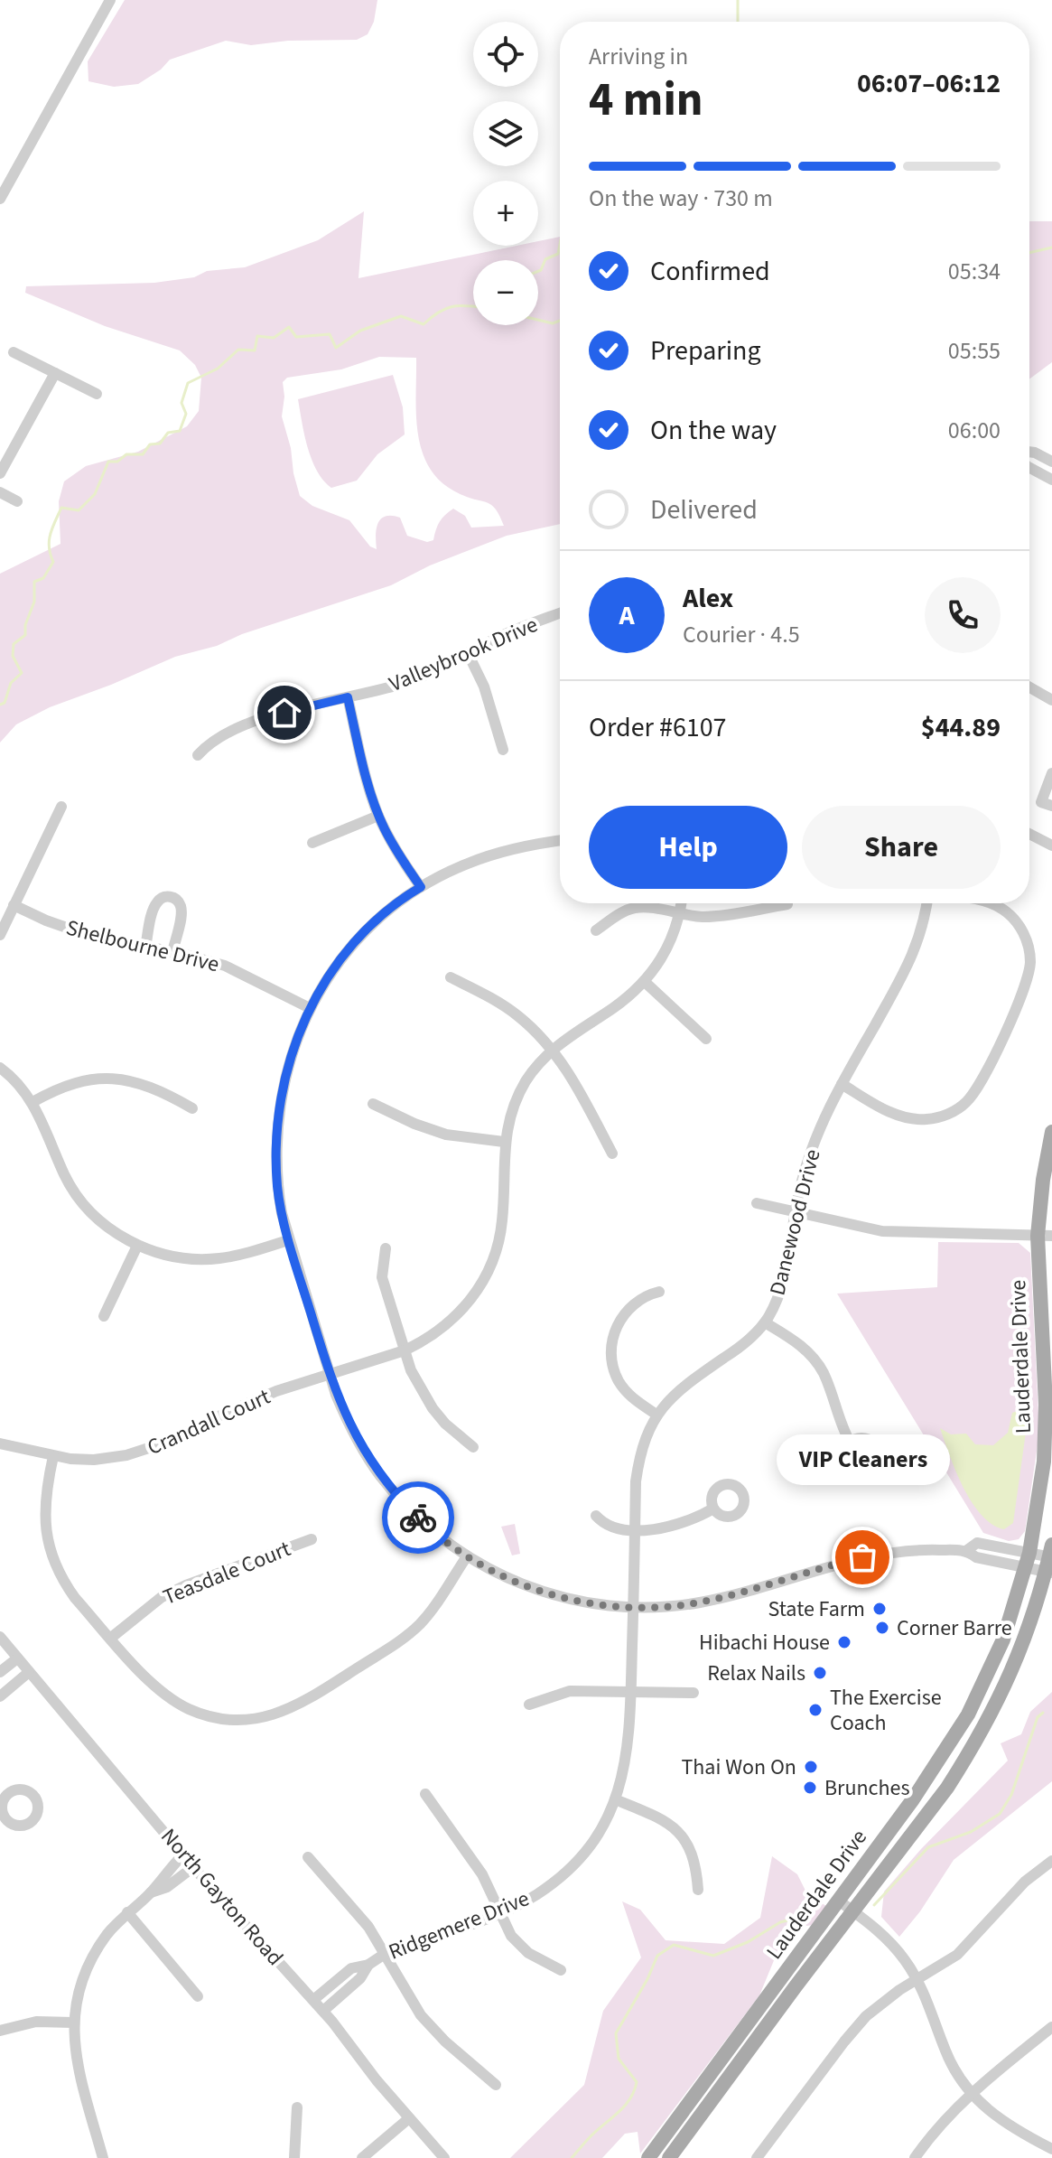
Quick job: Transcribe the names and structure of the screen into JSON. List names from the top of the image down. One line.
{"streets":{"main road":["Lauderdale Drive"],"street":["Valleybrook Drive","Shelbourne Drive","Danewood Drive","Crandall Court","Teasdale Court","North Gayton Road","Ridgemere Drive"]},"crossings":[["Danewood Drive","Ridgemere Drive"],["North Gayton Road","Ridgemere Drive"]],"places":["VIP Cleaners","State Farm","Corner Barre","Hibachi House","Relax Nails","The Exercise Coach","Thai Won On","Brunches"],"page":{"map_buttons":["+","−"],"heading":["4 min","Arriving in","06:07–06:12"],"panel":["Alex","Courier · 4.5","Order #6107","$44.89"],"bar":"On the way · 730 m","list":[["Confirmed","05:34"],["Preparing","05:55"],["On the way","06:00"],"Delivered"],"round":"A","buttons":["Help","Share"],"bubble":"VIP Cleaners"}}
